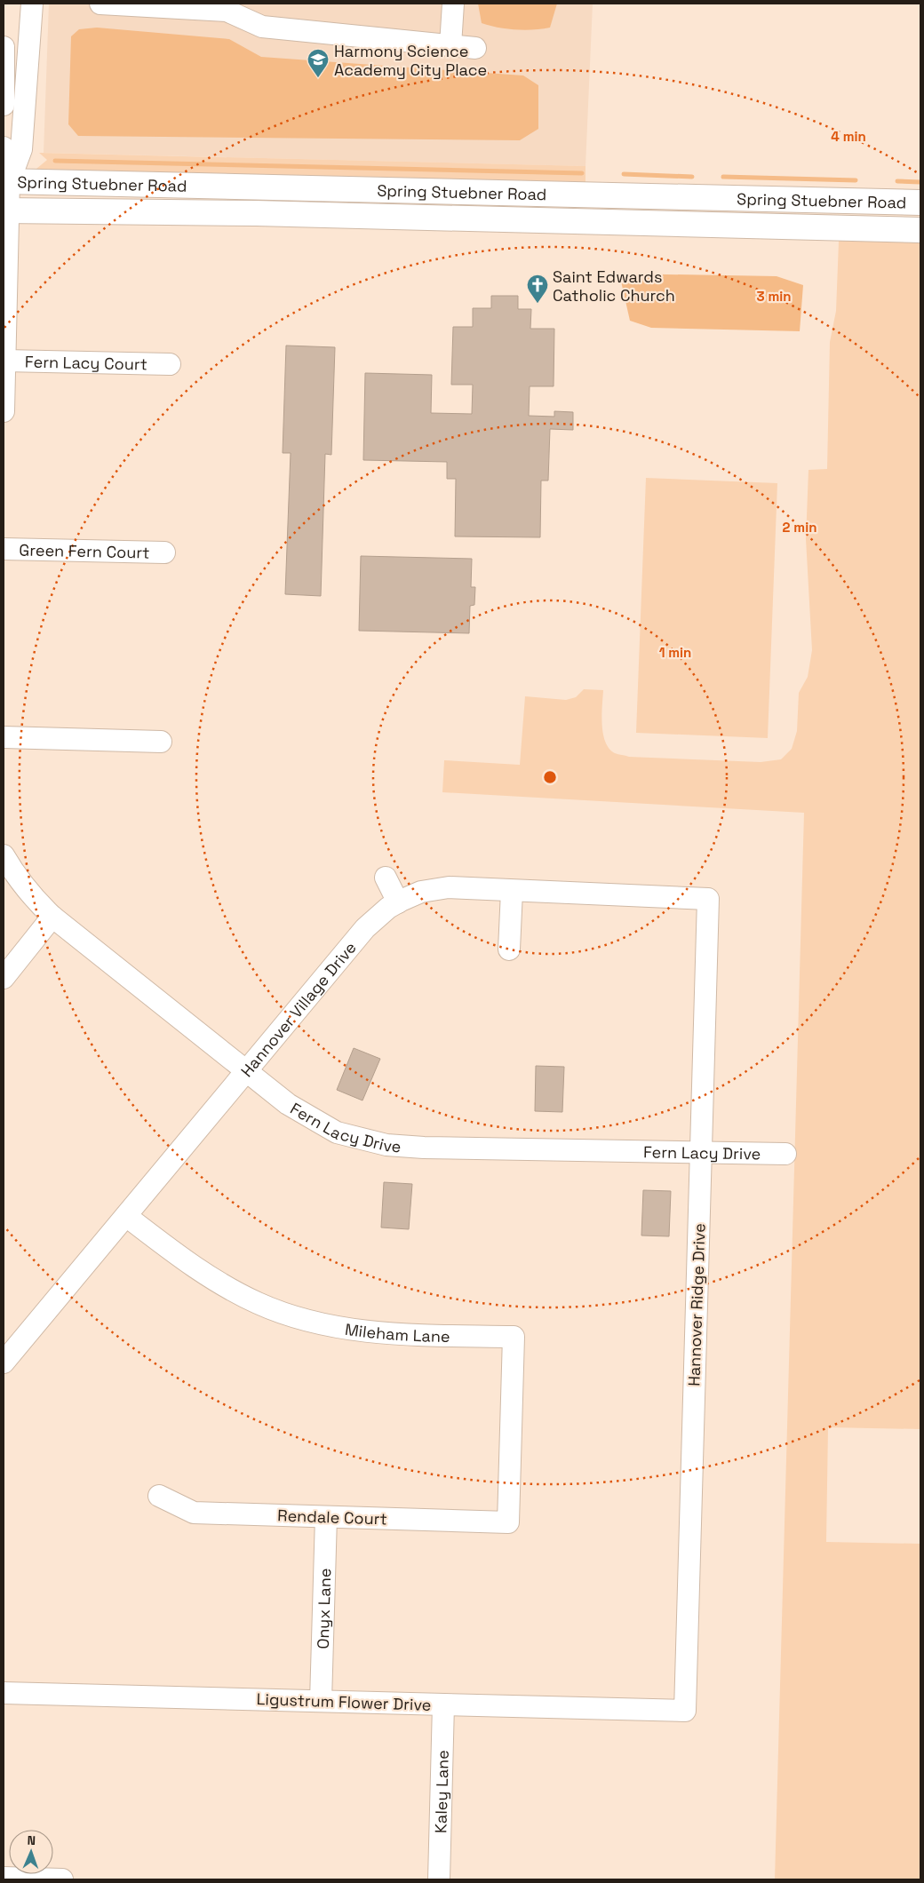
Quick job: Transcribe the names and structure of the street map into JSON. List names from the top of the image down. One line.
{"streets":{"main road":["Spring Stuebner Road"],"street":["Fern Lacy Court","Green Fern Court","Hannover Village Drive","Fern Lacy Drive","Hannover Ridge Drive","Mileham Lane","Rendale Court","Onyx Lane","Ligustrum Flower Drive","Kaley Lane"]},"crossings":[["Hannover Village Drive","Fern Lacy Drive"],["Hannover Village Drive","Hannover Ridge Drive"],["Hannover Village Drive","Mileham Lane"],["Fern Lacy Drive","Hannover Ridge Drive"],["Hannover Ridge Drive","Ligustrum Flower Drive"],["Mileham Lane","Rendale Court"],["Rendale Court","Onyx Lane"],["Onyx Lane","Ligustrum Flower Drive"],["Ligustrum Flower Drive","Kaley Lane"]],"places":{"school or university":["Harmony Science Academy City Place"],"church":["Saint Edwards Catholic Church"]},"north":"top","rings":["4 min","3 min","2 min","1 min"]}
